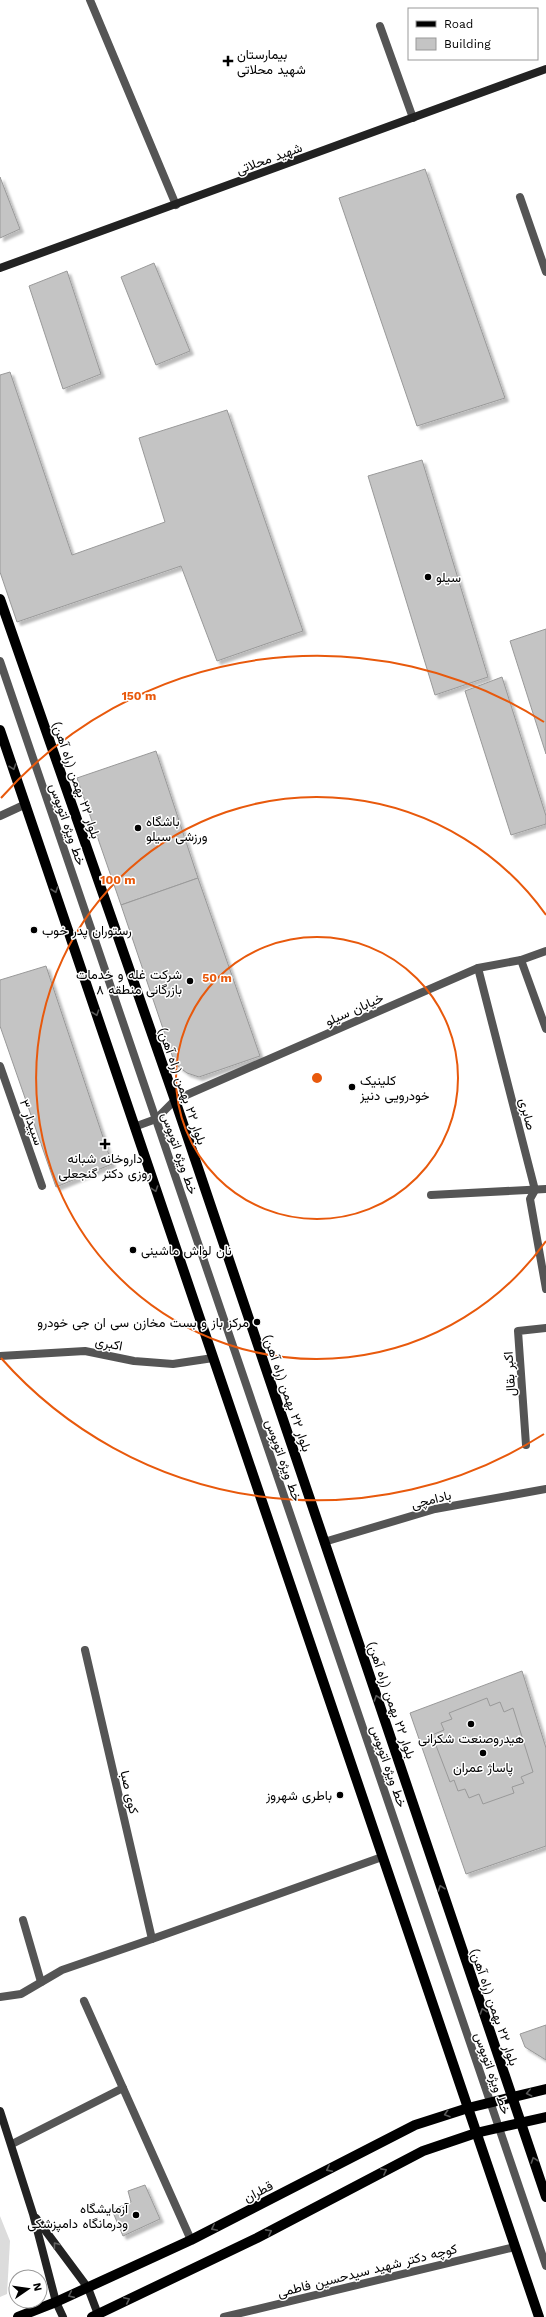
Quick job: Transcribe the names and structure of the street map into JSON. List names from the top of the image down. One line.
{"streets":{"main road":["بلوار ۲۲ بهمن (راه آهن)","قطران"],"street":["شهید محلاتی","خط ویژه اتوبوس","خیابان سیلو","صابری","سپیدار ۳","اکبری","اکبر بقال","بادامچی","کوی صبا","کوچه دکتر شهید سیدحسین فاطمی"]},"crossings":[["بلوار ۲۲ بهمن (راه آهن)","خیابان سیلو"],["بلوار ۲۲ بهمن (راه آهن)","بادامچی"],["بلوار ۲۲ بهمن (راه آهن)","قطران"],["خط ویژه اتوبوس","قطران"],["خیابان سیلو","صابری"]],"places":{"health":["بیمارستان شهید محلاتی","داروخانه شبانه روزی دکتر گنجعلی"],"other":["سیلو","باشگاه ورزشی سیلو","رستوران پدر خوب","شرکت غله و خدمات بازرگانی منطقه ۸","کلینیک خودرویی دنیز","نان لواش ماشینی","مرکز باز و بست مخازن سی ان جی خودرو","هیدروصنعت شکرانی","پاساژ عمران","باطری شهروز","آزمایشگاه ودرمانگاه دامپزشکی"]},"legend":["Road","Building"],"north":"right","rings":["150 m","100 m","50 m"]}
